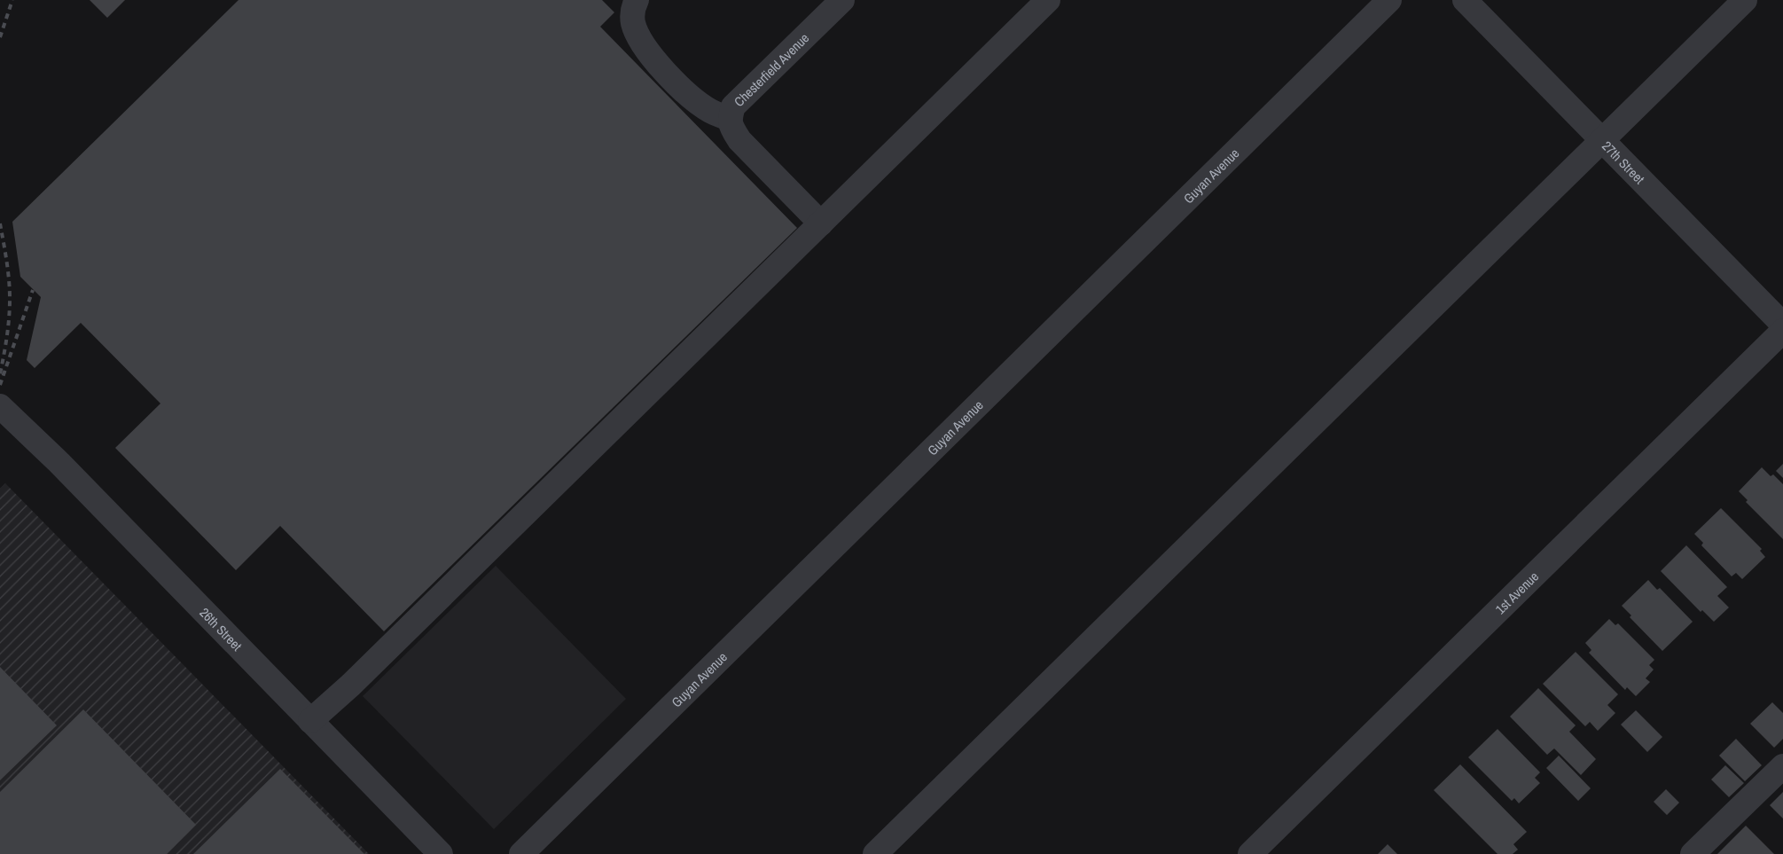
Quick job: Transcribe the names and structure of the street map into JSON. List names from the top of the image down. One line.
{"streets":{"street":["Chesterfield Avenue","27th Street","Guyan Avenue","1st Avenue","26th Street"]}}
